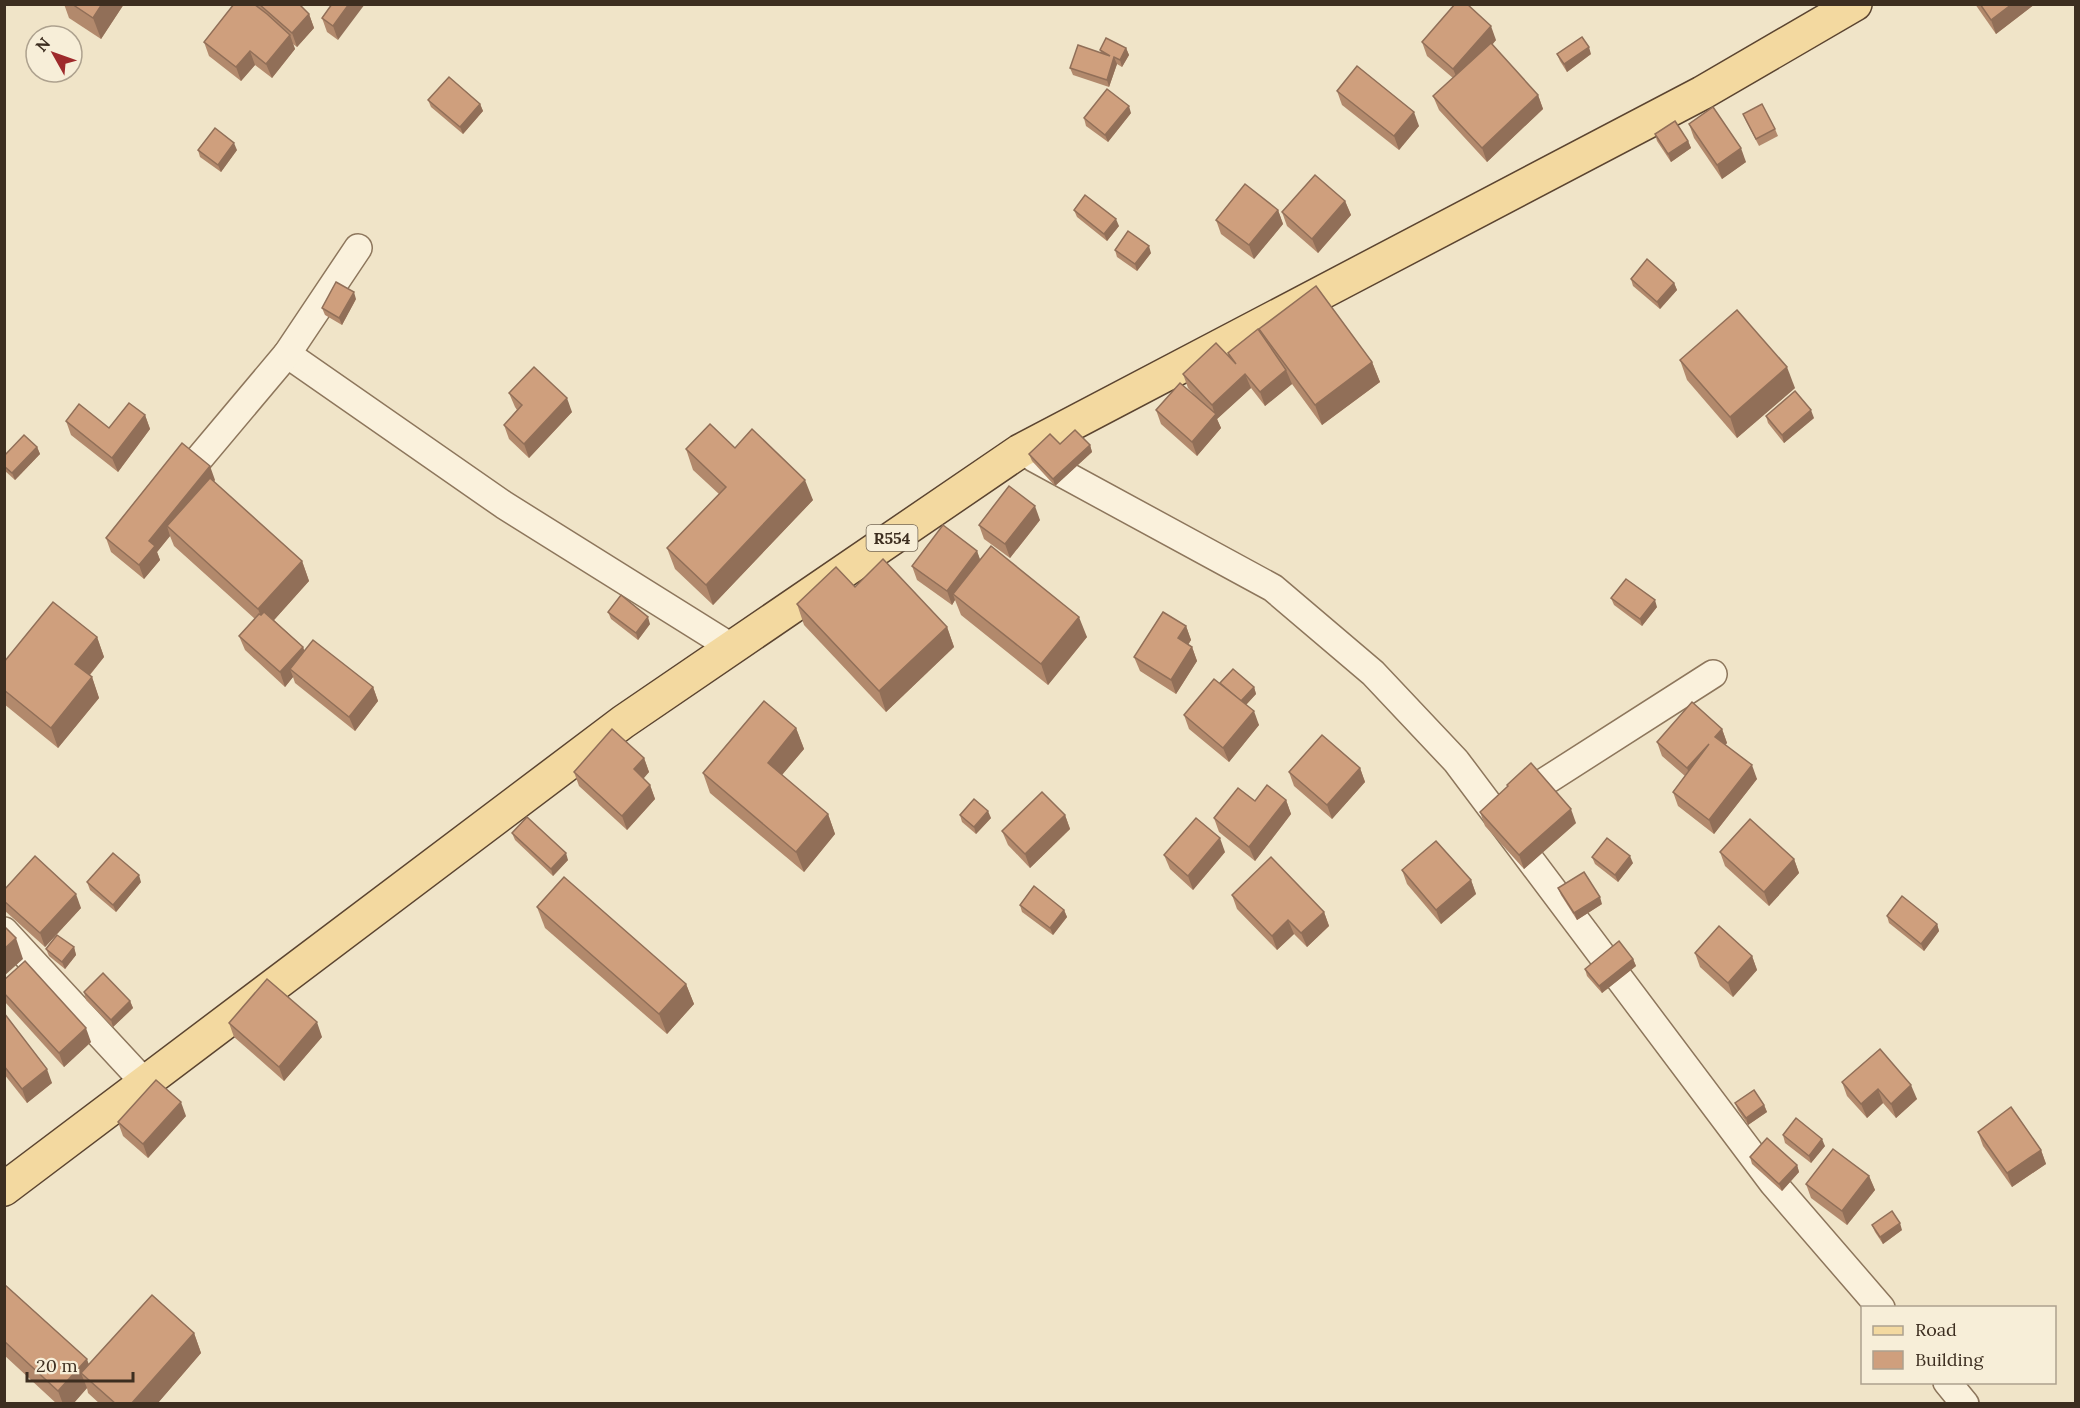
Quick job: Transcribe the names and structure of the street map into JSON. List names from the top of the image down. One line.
{"streets":{"main road":["R554"]},"legend":["Road","Building"],"scale_bar":"20 m","north":"top left"}
